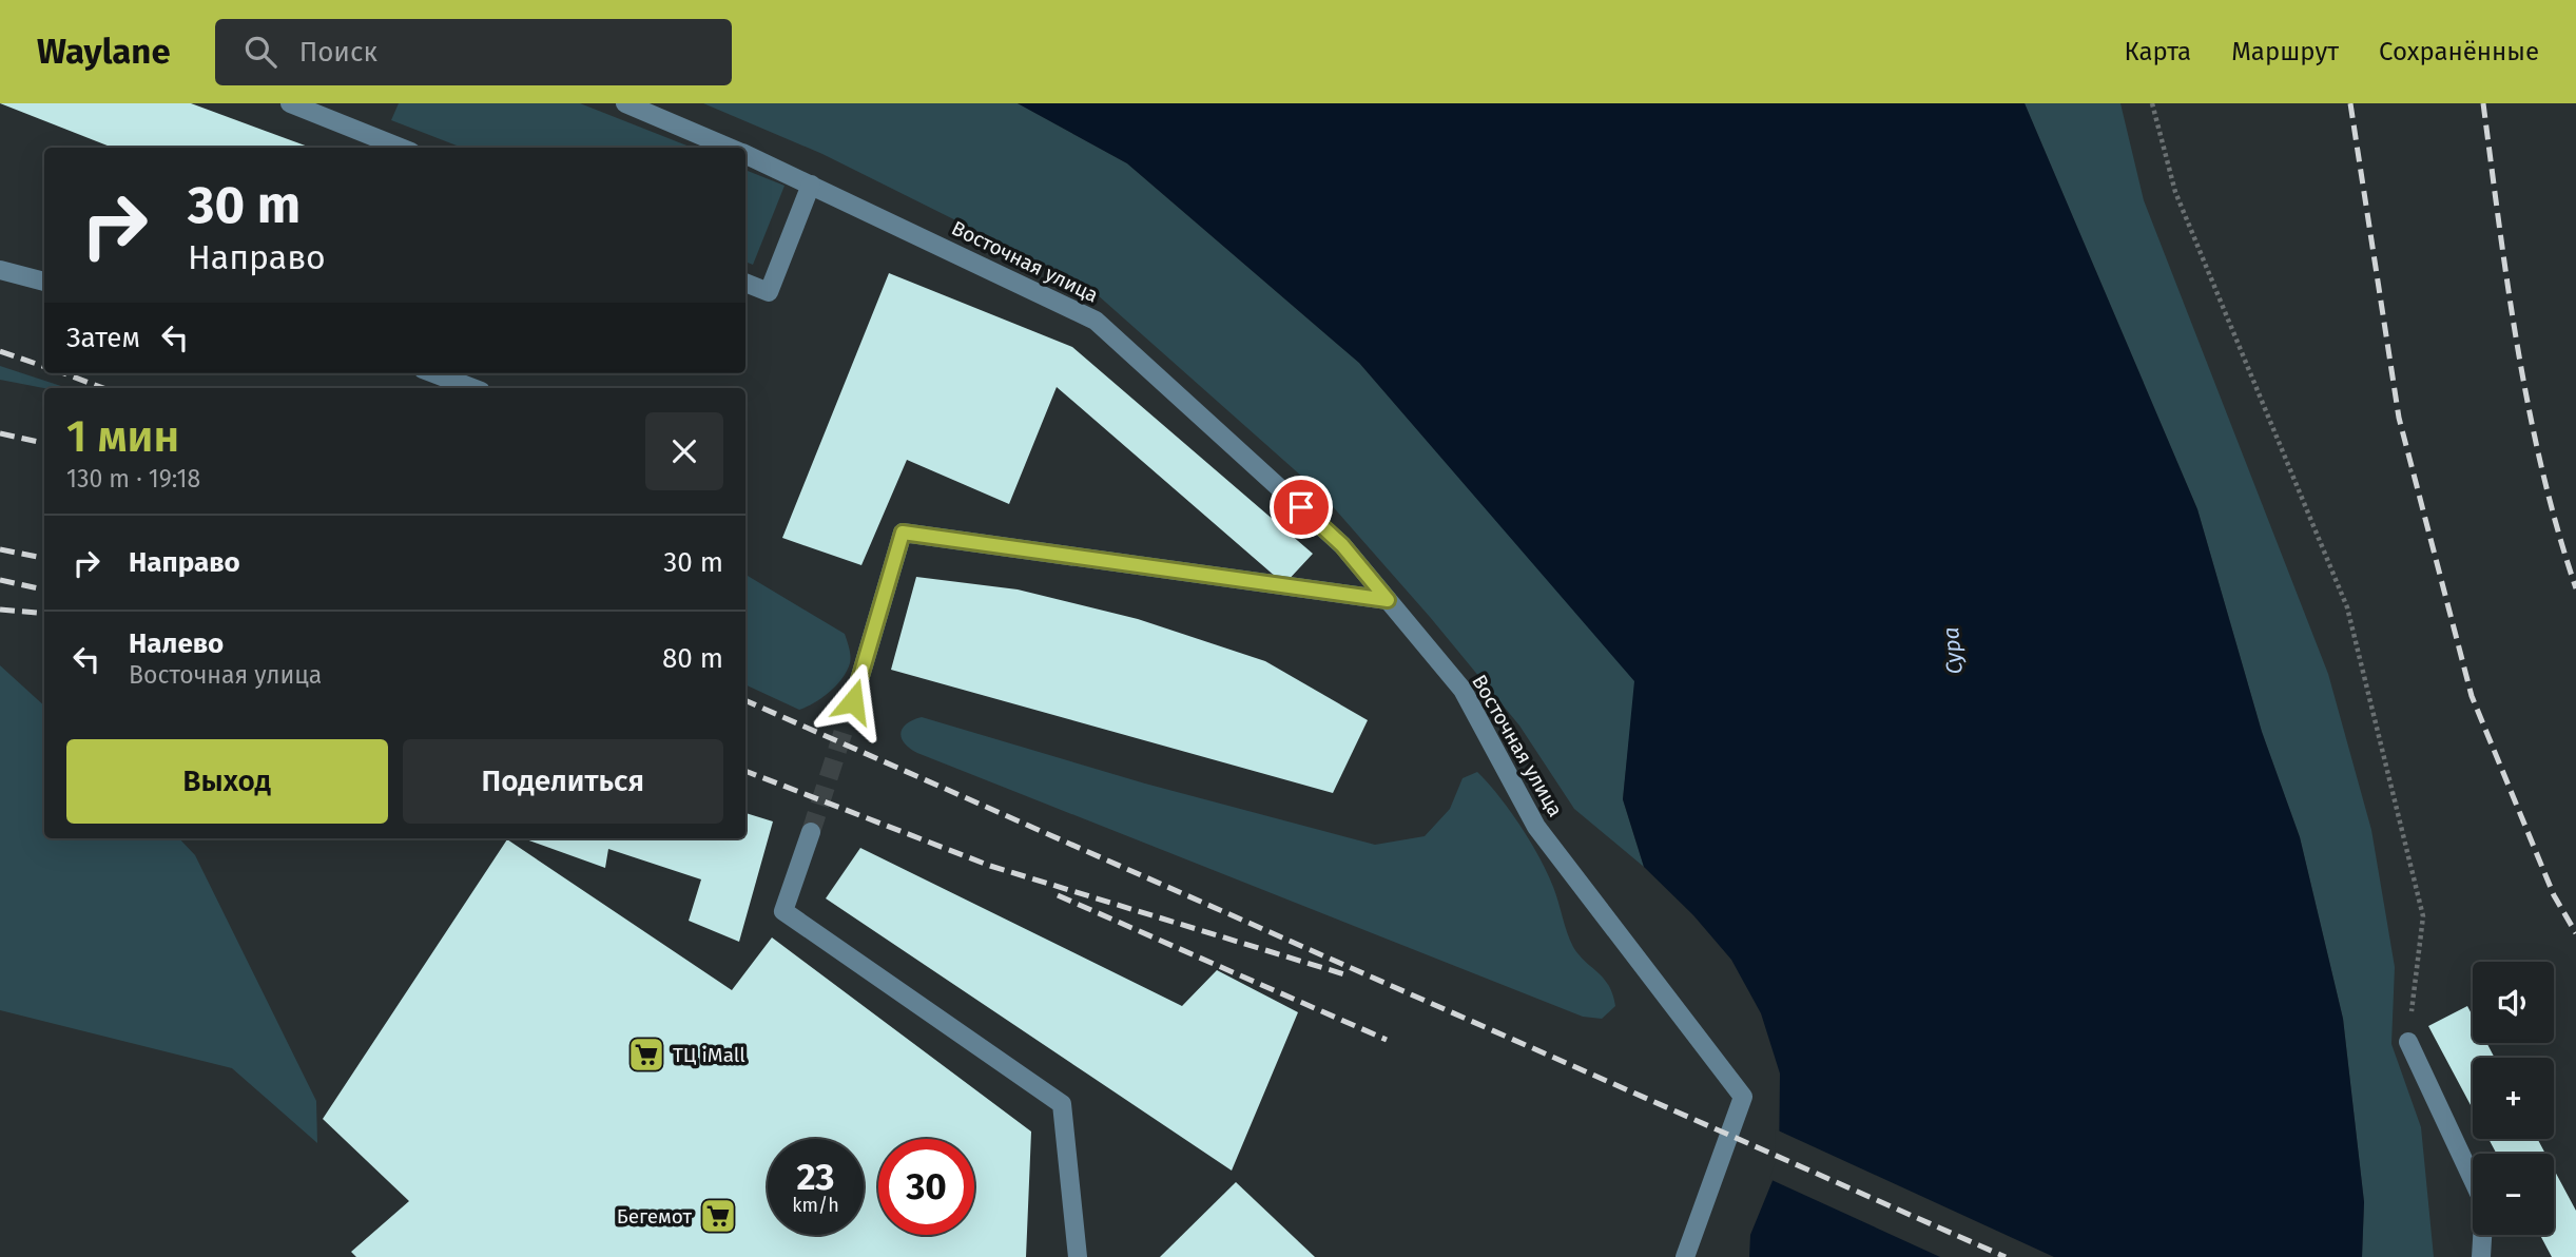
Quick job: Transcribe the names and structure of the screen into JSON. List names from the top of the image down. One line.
{"streets":{"street":["Восточная улица"]},"water":["Сура"],"places":{"supermarket":["ТЦ iMall","Бегемот"]},"page":{"header":"Waylane","search":"Поиск","nav":["Карта","Маршрут","Сохранённые"],"turn":["30 m","Направо"],"then":"Затем","heading":["1 мин","130 m · 19:18"],"list":[{"name":"Направо","value":"30 m"},{"name":"Налево","note":"Восточная улица","value":"80 m"}],"buttons":["Выход","Поделиться"],"map_buttons":["+","−"],"speed":"23 km/h","limit":"30"}}
